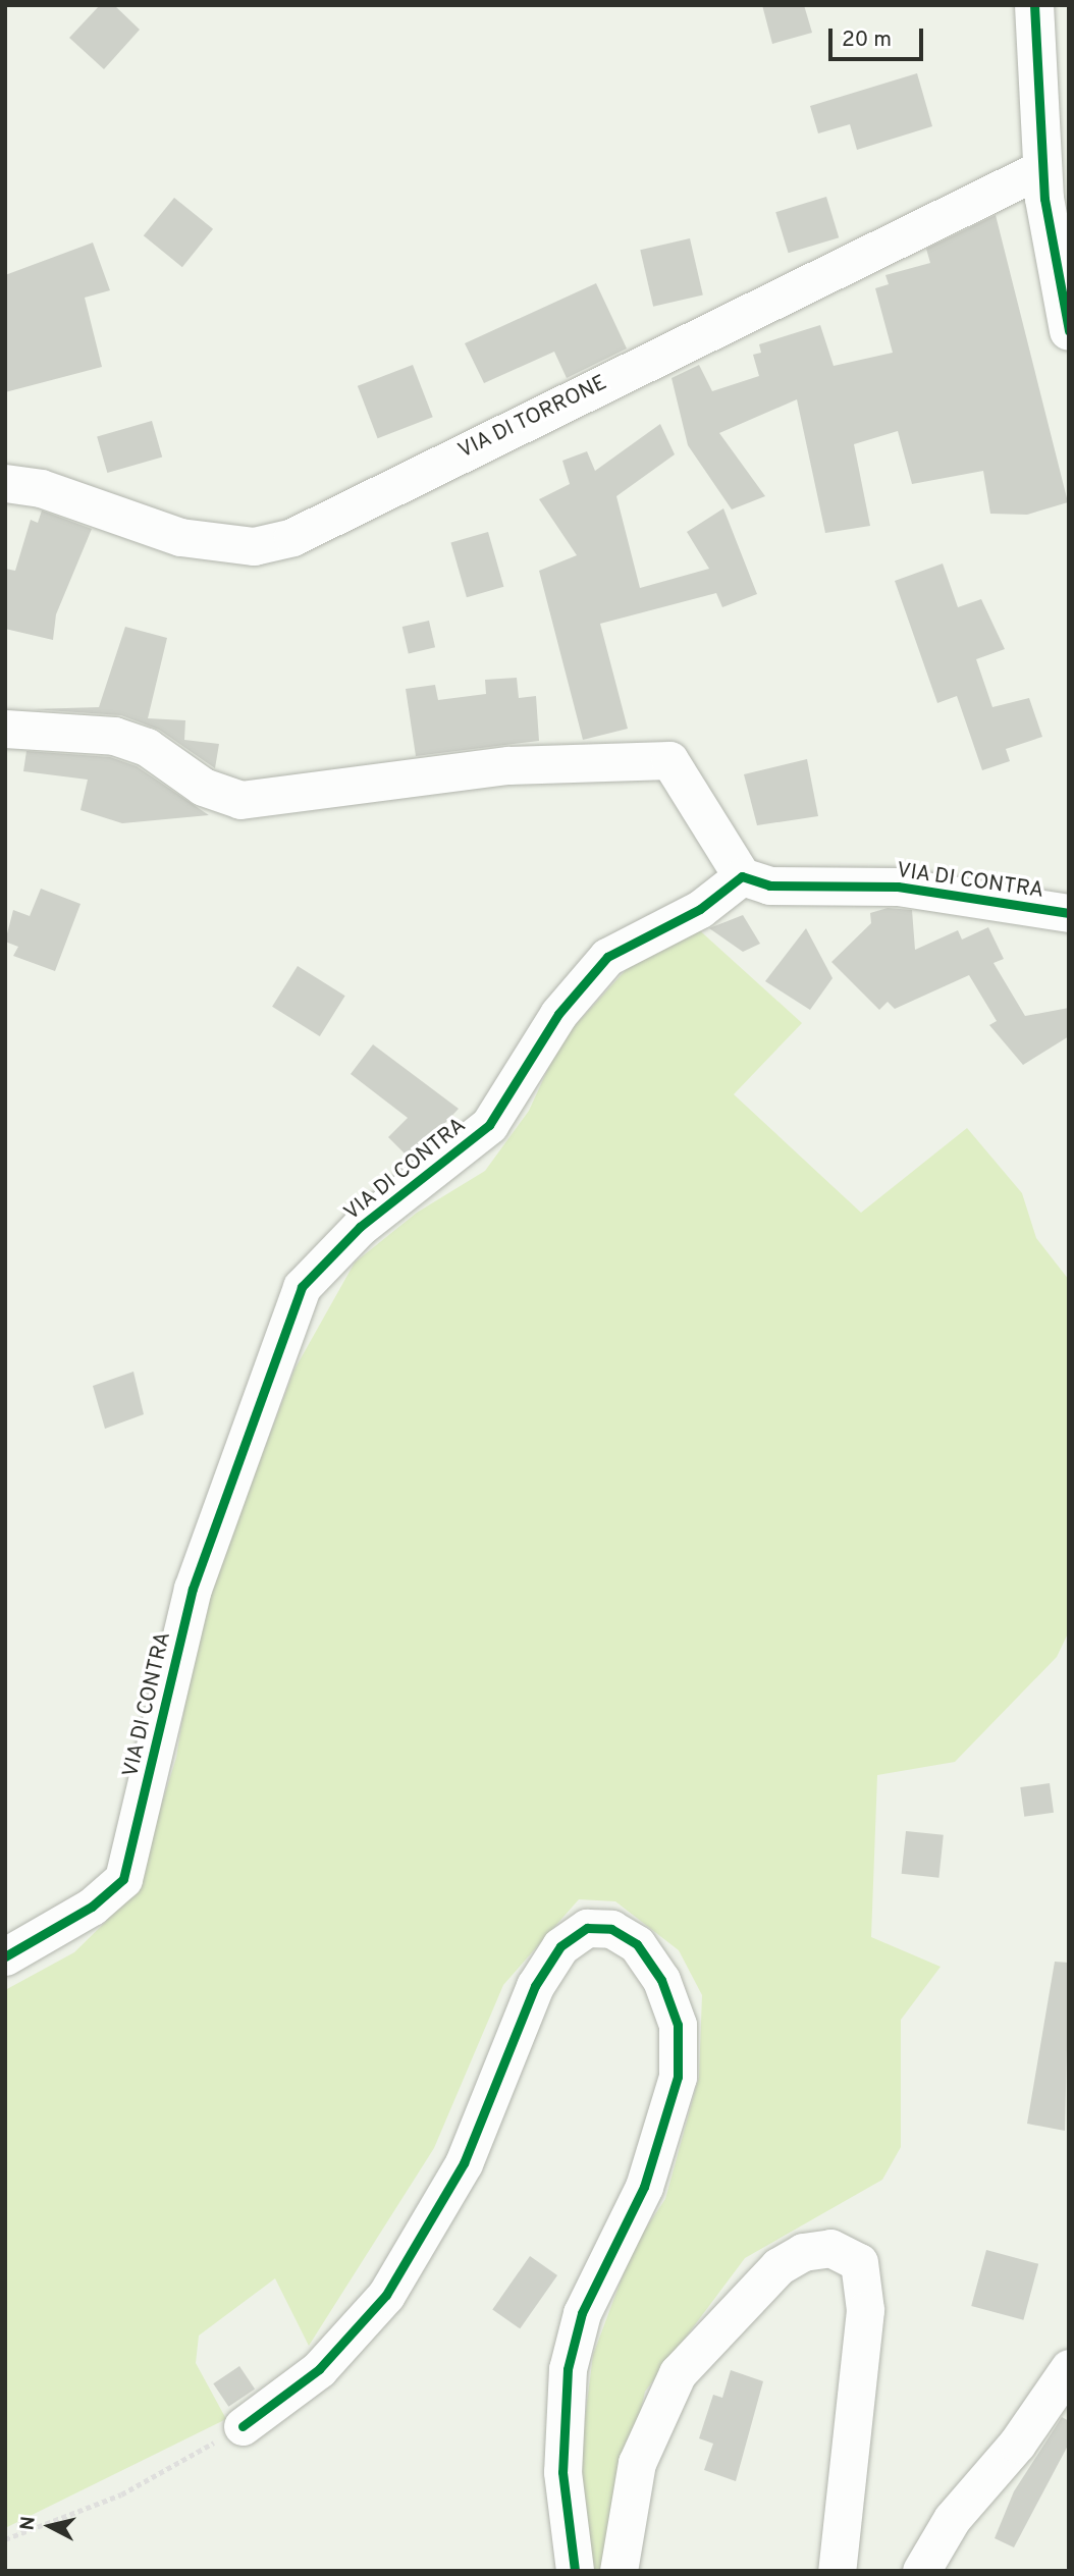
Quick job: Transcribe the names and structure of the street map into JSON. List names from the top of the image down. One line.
{"streets":{"street":["VIA DI TORRONE","VIA DI CONTRA"]},"scale_bar":"20 m","north":"left"}
